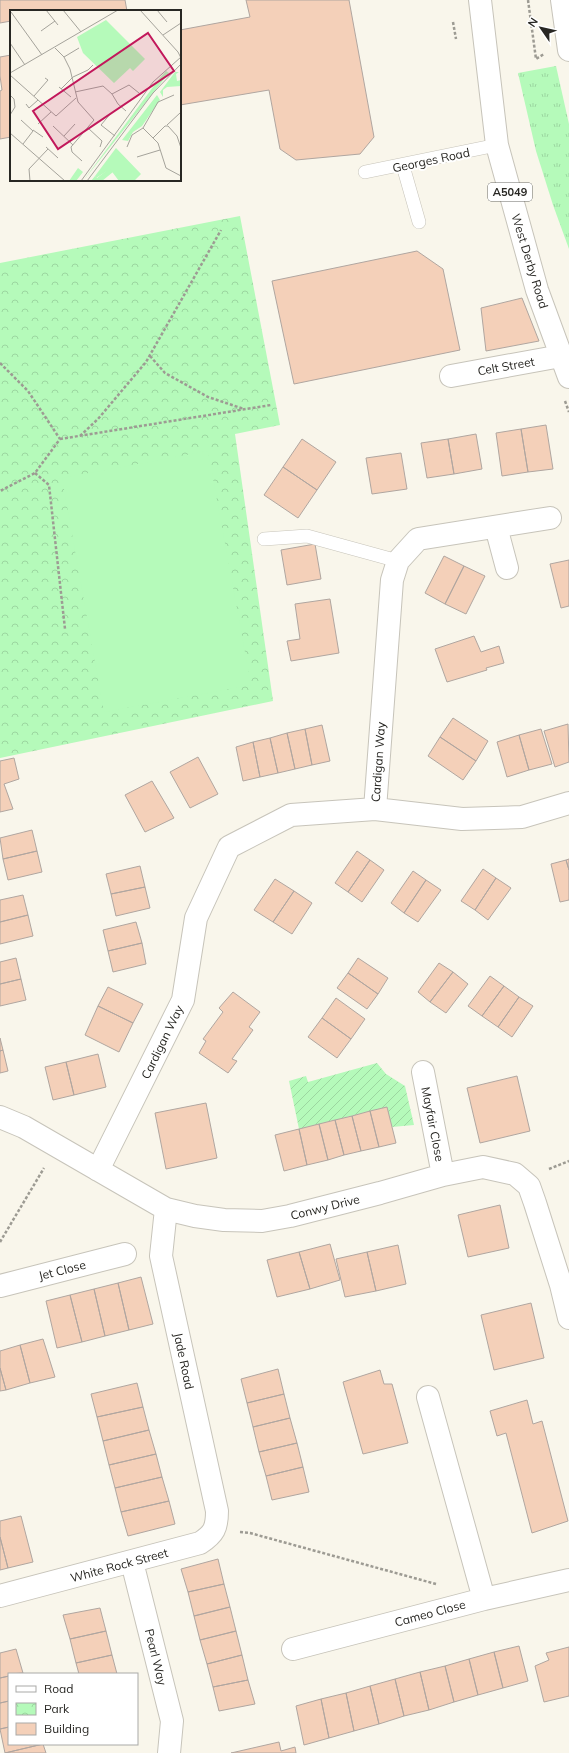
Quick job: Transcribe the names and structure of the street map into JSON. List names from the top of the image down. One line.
{"streets":{"main road":["A5049","West Derby Road","Celt Street","Cardigan Way","Mayfair Close","Conwy Drive","Jet Close","Jade Road","White Rock Street","Cameo Close","Pearl Way"],"lane":["Georges Road"]},"crossings":[["Georges Road","West Derby Road"],["West Derby Road","Celt Street"],["Cardigan Way","Conwy Drive"],["Mayfair Close","Conwy Drive"],["Conwy Drive","Jade Road"],["Jade Road","White Rock Street"],["White Rock Street","Pearl Way"]],"legend":["Road","Park","Building"],"north":"top left"}
